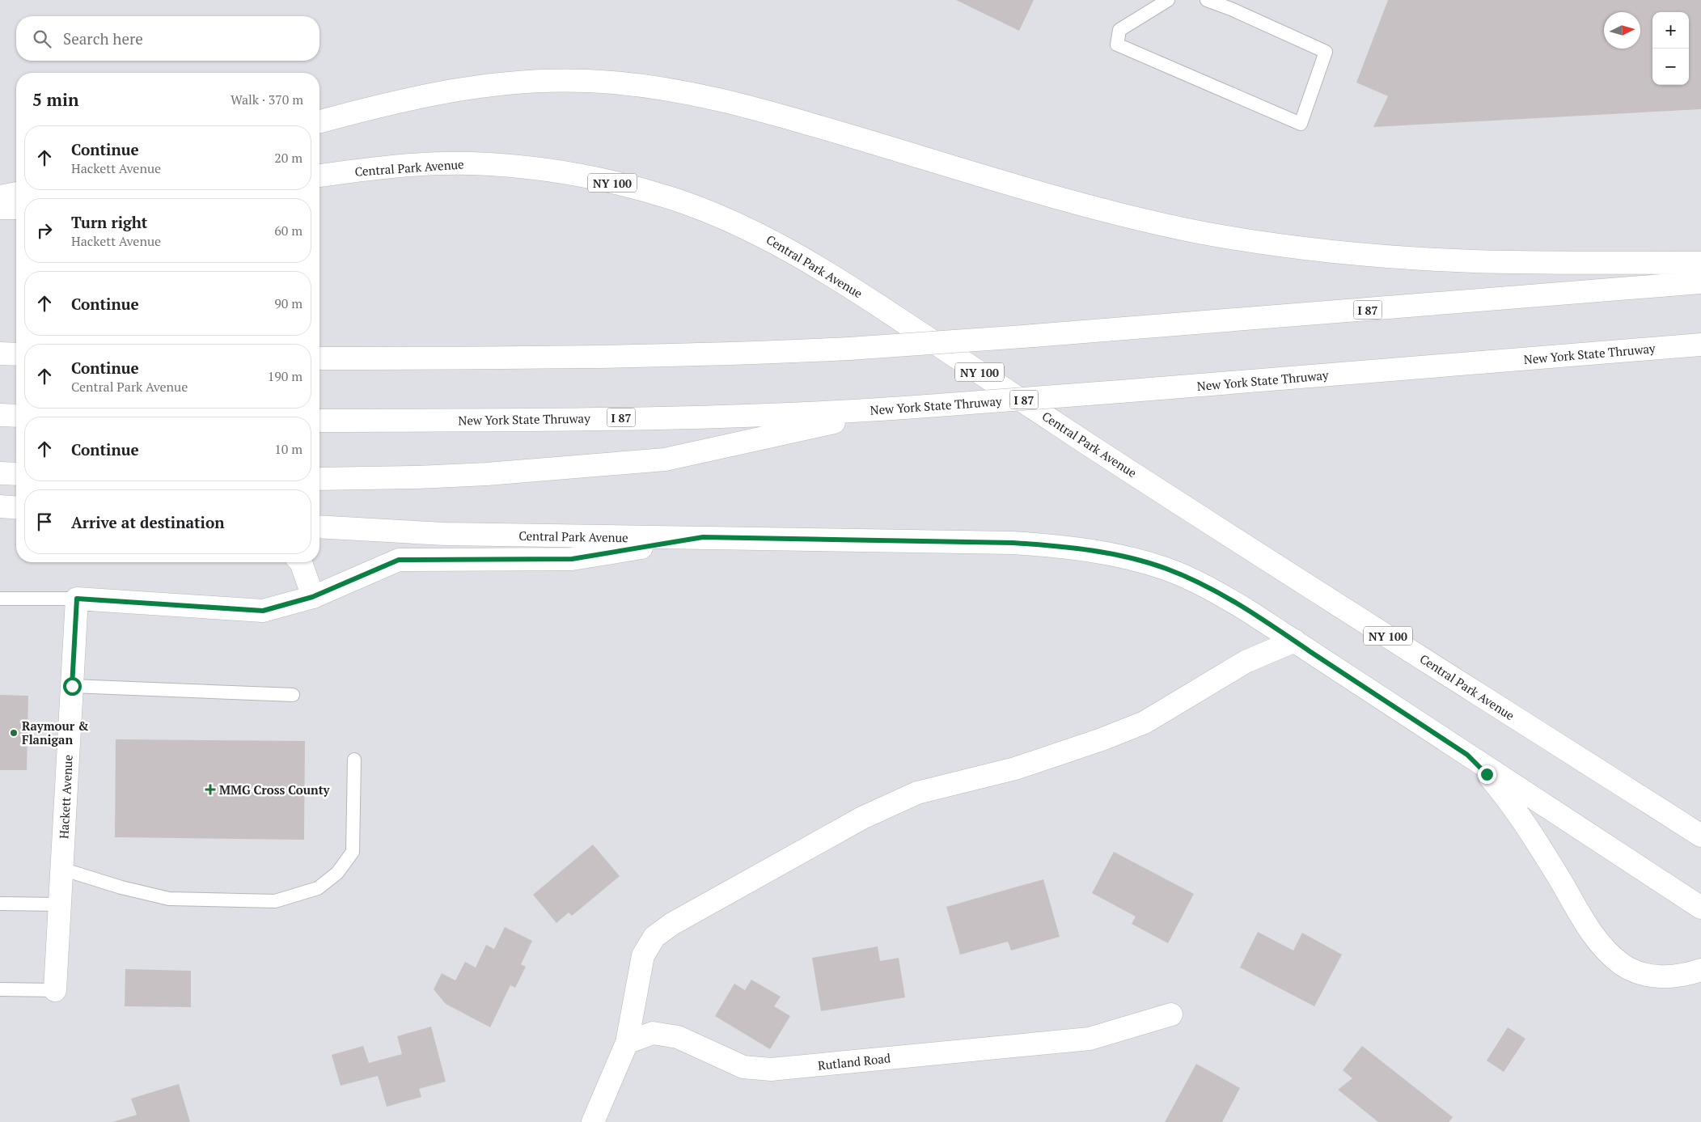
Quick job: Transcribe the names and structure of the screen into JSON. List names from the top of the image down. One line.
{"streets":{"main road":["Central Park Avenue","NY 100","I 87","New York State Thruway","Hackett Avenue","Rutland Road"]},"places":{"other":["Raymour & Flanigan"],"health":["MMG Cross County"]},"north":"right","page":{"map_buttons":["+","−"],"search":"Search here","heading":["5 min","Walk · 370 m"],"list":[["Continue","Hackett Avenue","20 m"],["Turn right","Hackett Avenue","60 m"],["Continue","90 m"],["Continue","Central Park Avenue","190 m"],["Continue","10 m"],"Arrive at destination"]}}
